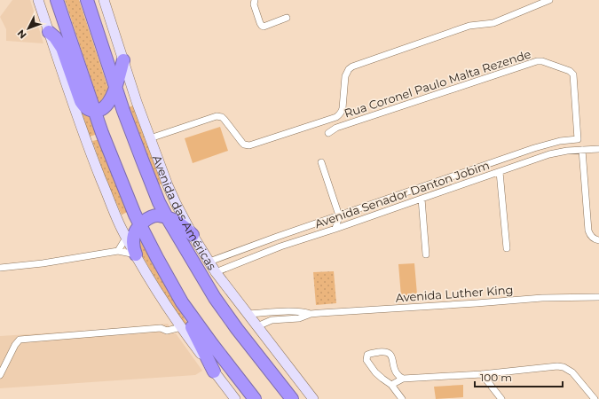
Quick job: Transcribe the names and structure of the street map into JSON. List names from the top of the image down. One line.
{"streets":{"highway":["Avenida das Américas"],"street":["Rua Coronel Paulo Malta Rezende","Avenida Senador Danton Jobim","Avenida Luther King"]},"crossings":[["Rua Coronel Paulo Malta Rezende","Avenida Senador Danton Jobim"],["Avenida Senador Danton Jobim","Avenida das Américas"],["Avenida das Américas","Avenida Luther King"]],"scale_bar":"100 m","north":"bottom left"}
